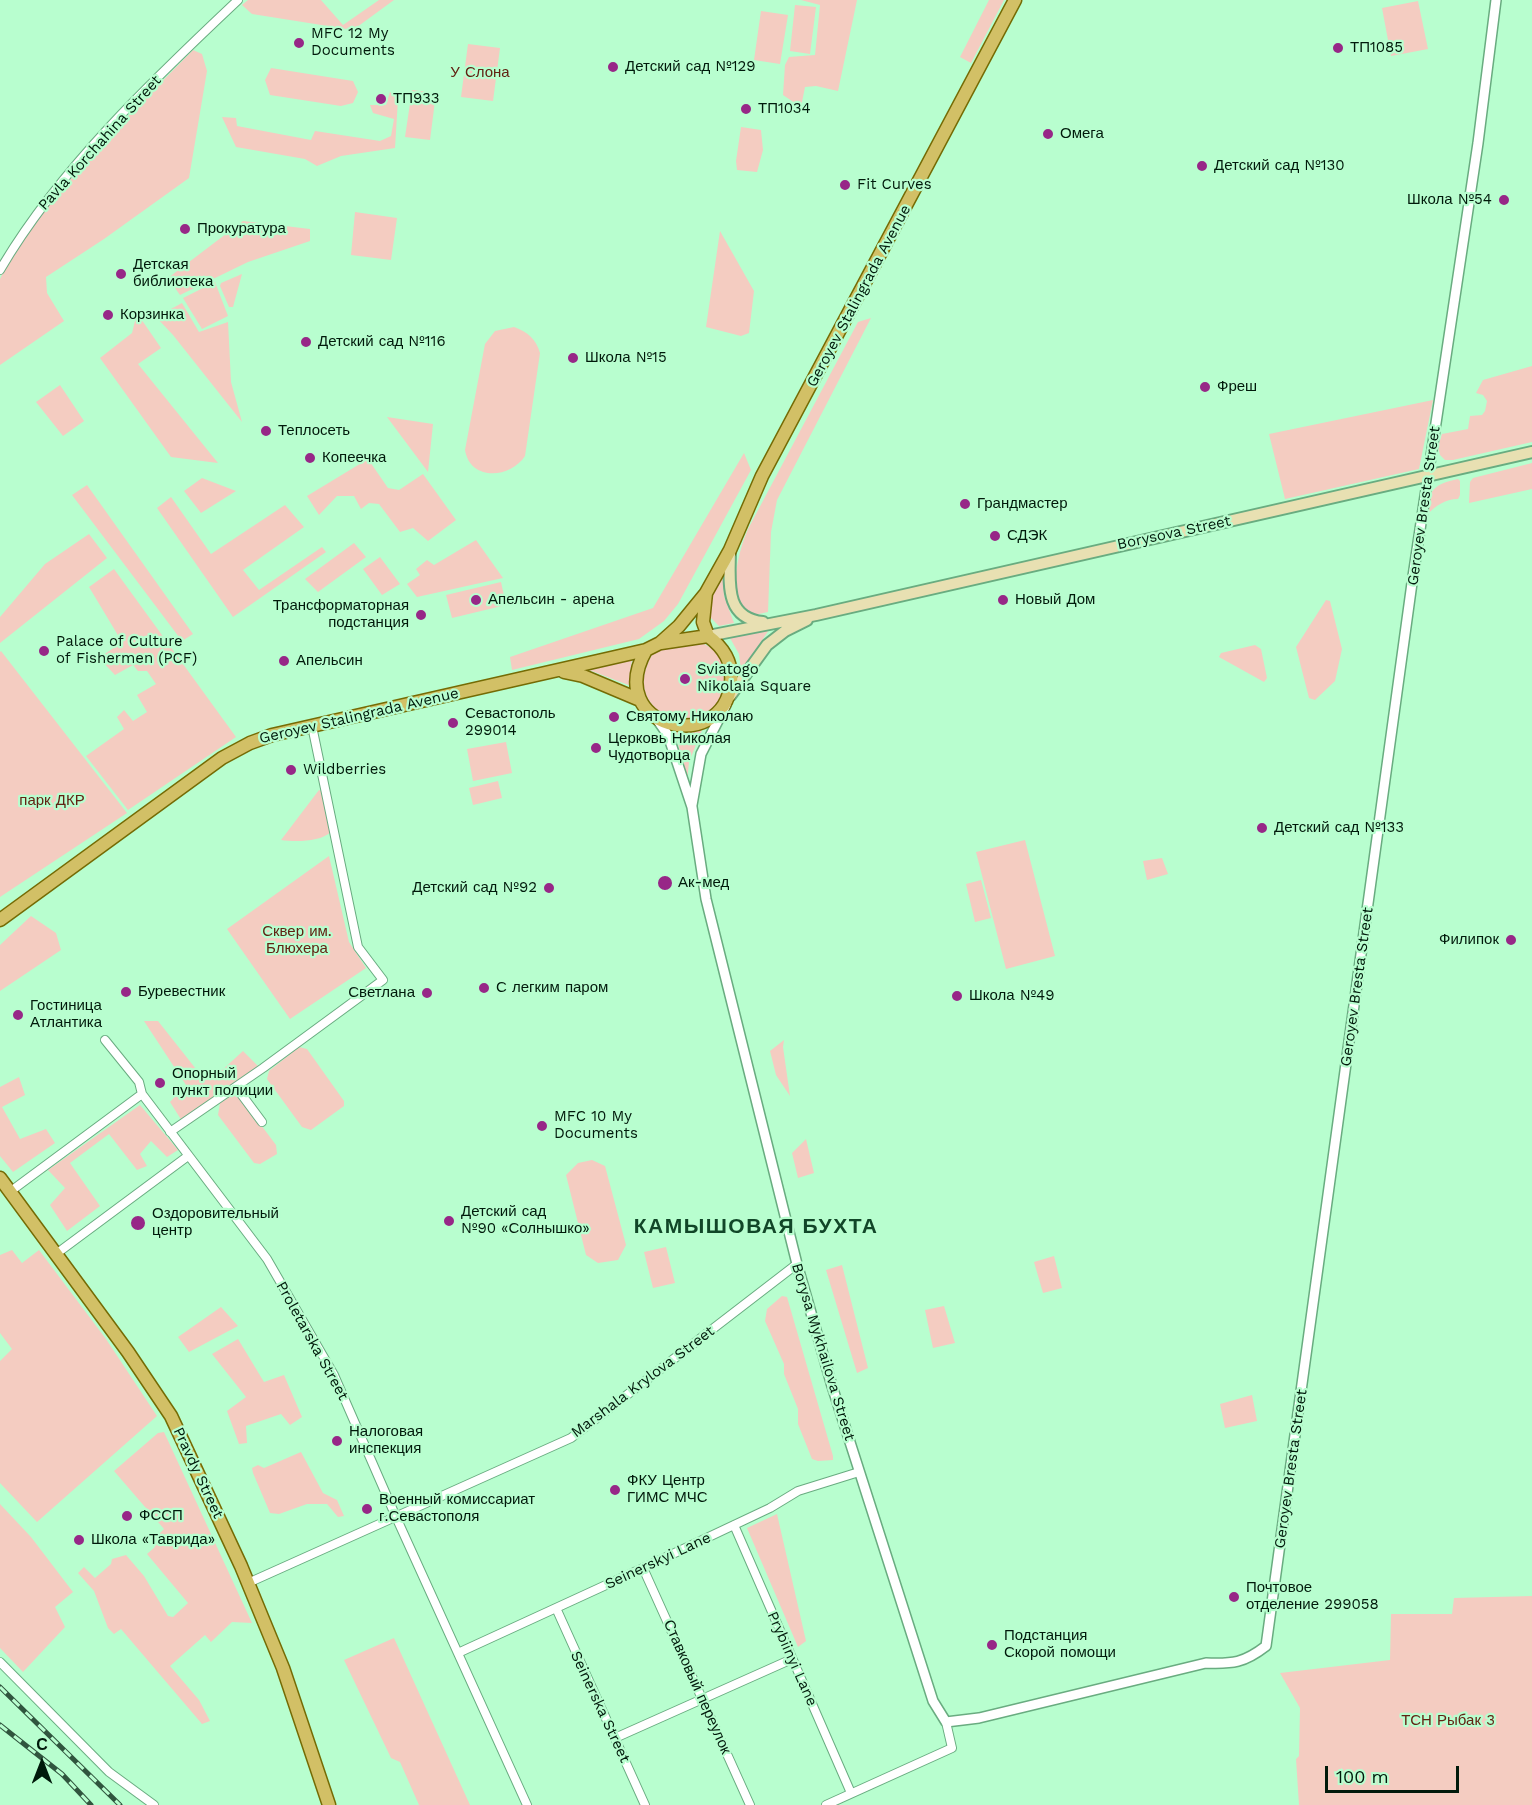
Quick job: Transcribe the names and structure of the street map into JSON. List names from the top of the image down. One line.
{"streets":{"main road":["Geroyev Stalingrada Avenue","Borysova Street","Pravdy Street"],"street":["Pavla Korchahina Street","Geroyev Bresta Street","Proletarska Street","Borysa Mykhailova Street","Marshala Krylova Street","Seinerskyi Lane","Prybiinyi Lane","Ставковый переулок","Seinerska Street"]},"crossings":[["Geroyev Stalingrada Avenue","Borysova Street"],["Geroyev Stalingrada Avenue","Borysa Mykhailova Street"],["Geroyev Bresta Street","Borysova Street"],["Geroyev Bresta Street","Borysa Mykhailova Street"],["Borysova Street","Borysa Mykhailova Street"],["Proletarska Street","Marshala Krylova Street"],["Proletarska Street","Seinerskyi Lane"],["Borysa Mykhailova Street","Marshala Krylova Street"],["Borysa Mykhailova Street","Seinerskyi Lane"],["Borysa Mykhailova Street","Prybiinyi Lane"],["Marshala Krylova Street","Pravdy Street"],["Seinerskyi Lane","Prybiinyi Lane"],["Seinerskyi Lane","Ставковый переулок"],["Seinerskyi Lane","Seinerska Street"]],"districts":["КАМЫШОВАЯ БУХТА"],"parks":["У Слона","парк ДКР","Сквер им. Блюхера","ТСН Рыбак 3"],"places":["MFC 12 My Documents","ТП1085","Детский сад №129","ТП933","ТП1034","Омега","Детский сад №130","Fit Curves","Школа №54","Прокуратура","Детская библиотека","Корзинка","Детский сад №116","Школа №15","Фреш","Теплосеть","Копеечка","Грандмастер","СДЭК","Апельсин - арена","Новый Дом","Трансформаторная подстанция","Palace of Culture of Fishermen (PCF)","Апельсин","Sviatogo Nikolaia Square","Святому Николаю","Севастополь 299014","Церковь Николая Чудотворца","Wildberries","Детский сад №133","Ак-мед","Детский сад №92","Филипок","С легким паром","Буревестник","Светлана","Школа №49","Гостиница Атлантика","Опорный пункт полиции","MFC 10 My Documents","Детский сад №90 «Солнышко»","Оздоровительный центр","Налоговая инспекция","ФКУ Центр ГИМС МЧС","Военный комиссариат г.Севастополя","ФССП","Школа «Таврида»","Почтовое отделение 299058","Подстанция Скорой помощи"],"scale_bar":"100 m","north":"top"}
